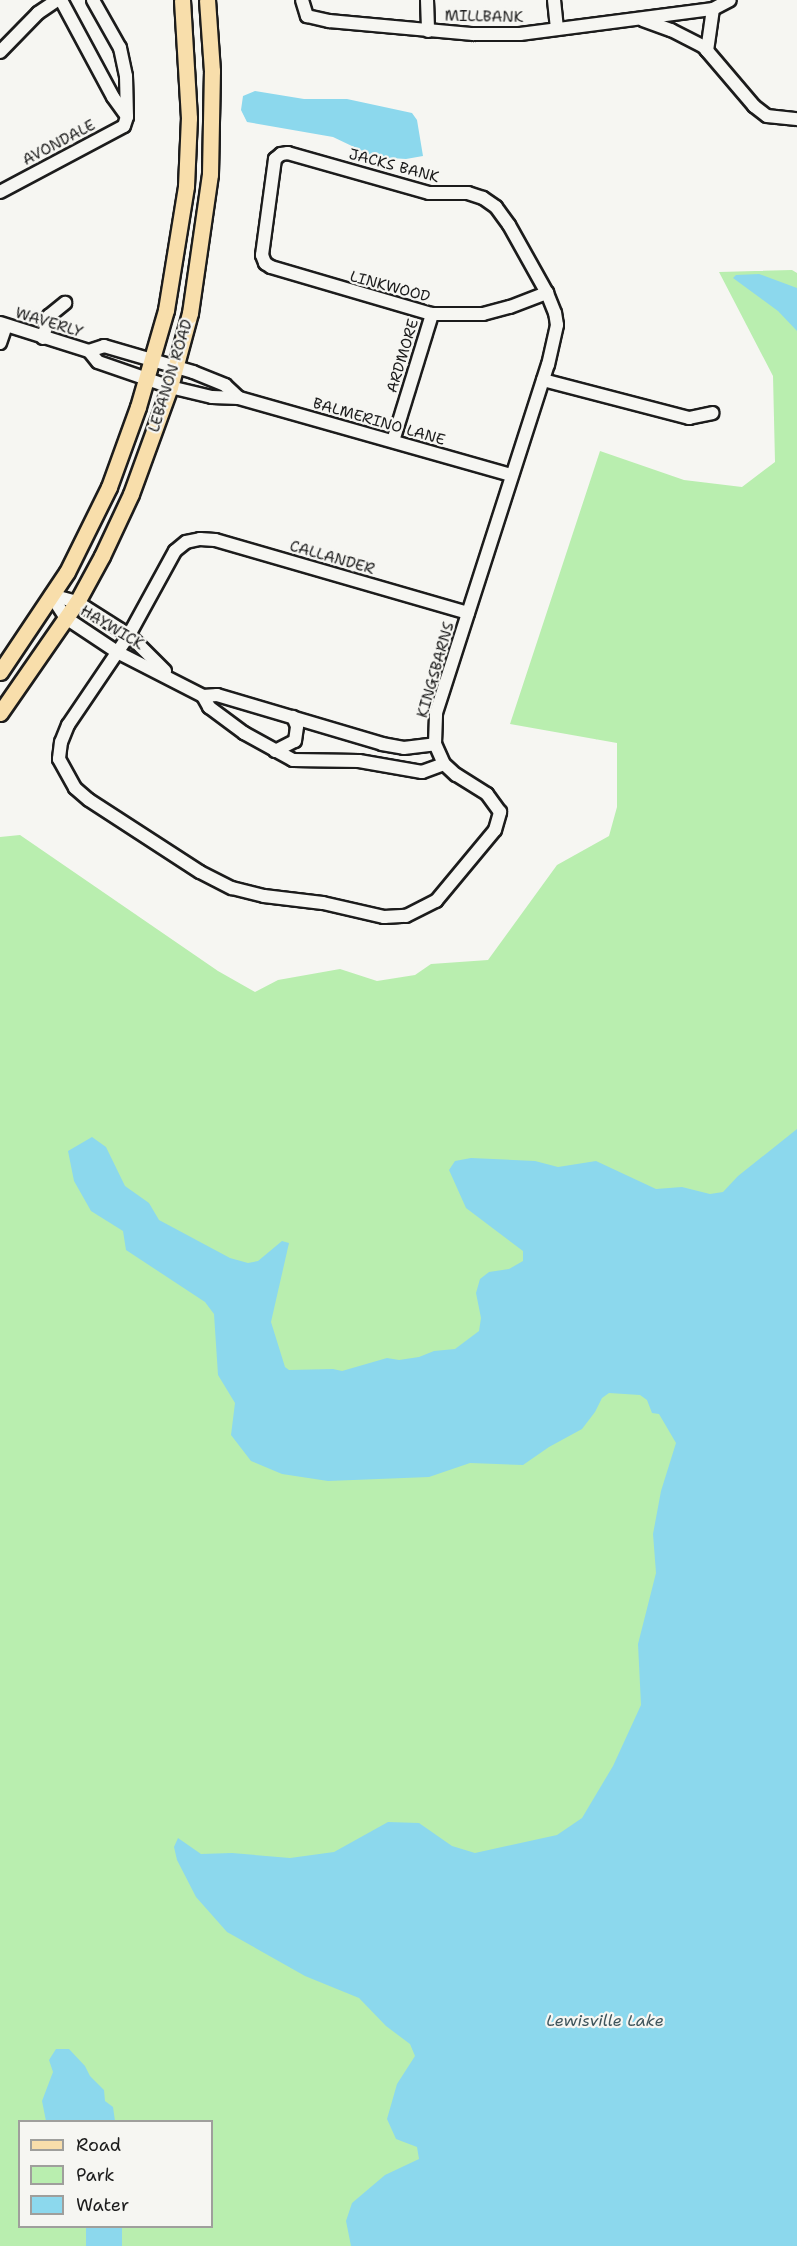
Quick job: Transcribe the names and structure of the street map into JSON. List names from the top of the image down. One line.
{"streets":{"main road":["LEBANON ROAD"],"street":["MILLBANK","AVONDALE","JACKS BANK","LINKWOOD","WAVERLY","ARDMORE","BALMERINO LANE","CALLANDER","HAYWICK","KINGSBARNS"]},"crossings":[["JACKS BANK","LINKWOOD"],["JACKS BANK","KINGSBARNS"],["LINKWOOD","ARDMORE"],["LINKWOOD","KINGSBARNS"],["WAVERLY","LEBANON ROAD"],["WAVERLY","BALMERINO LANE"],["ARDMORE","BALMERINO LANE"],["LEBANON ROAD","BALMERINO LANE"],["LEBANON ROAD","HAYWICK"],["BALMERINO LANE","KINGSBARNS"],["CALLANDER","HAYWICK"],["CALLANDER","KINGSBARNS"],["HAYWICK","KINGSBARNS"]],"water":["Lewisville Lake"],"legend":["Road","Park","Water"]}
